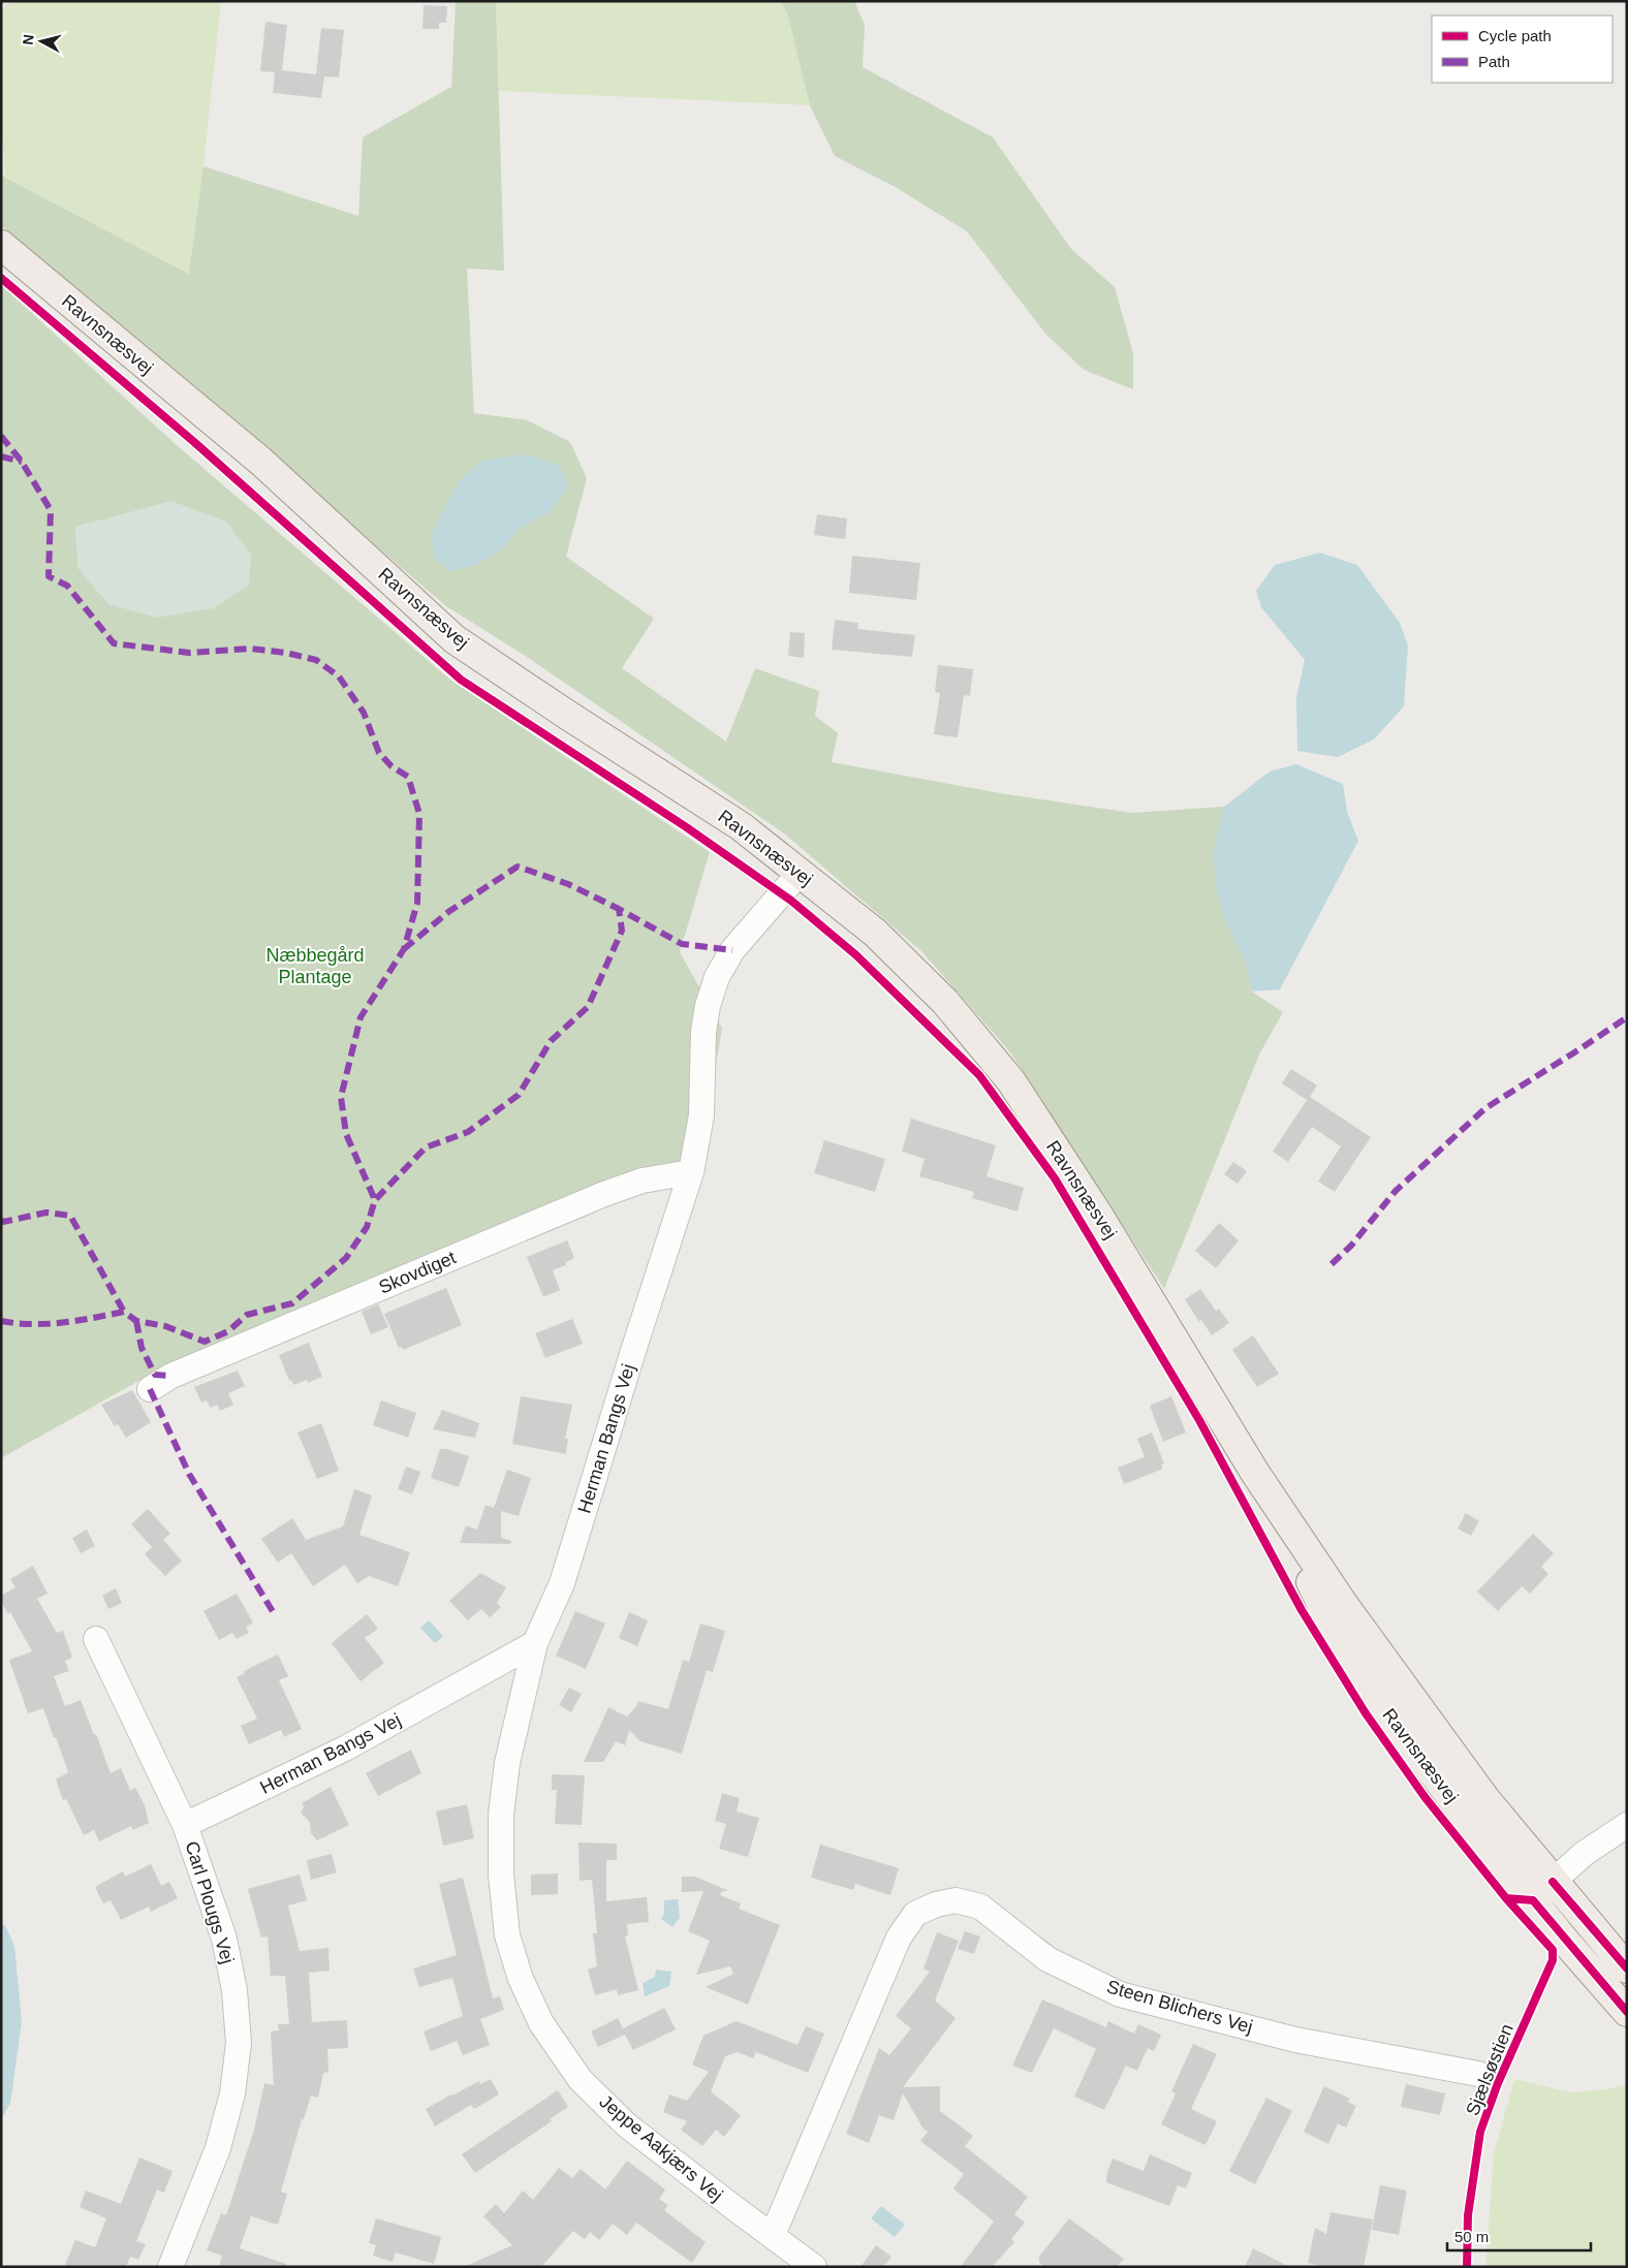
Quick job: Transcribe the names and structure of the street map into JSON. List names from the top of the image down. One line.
{"streets":{"main road":["Ravnsnæsvej"],"street":["Skovdiget","Herman Bangs Vej","Carl Plougs Vej","Steen Blichers Vej","Jeppe Aakjærs Vej"],"cycle path":["Sjælsøstien"]},"crossings":[["Ravnsnæsvej","Herman Bangs Vej"],["Skovdiget","Herman Bangs Vej"],["Herman Bangs Vej","Carl Plougs Vej"],["Herman Bangs Vej","Jeppe Aakjærs Vej"],["Steen Blichers Vej","Jeppe Aakjærs Vej"]],"parks":["Næbbegård Plantage"],"legend":["Cycle path","Path"],"scale_bar":"50 m","north":"left"}
